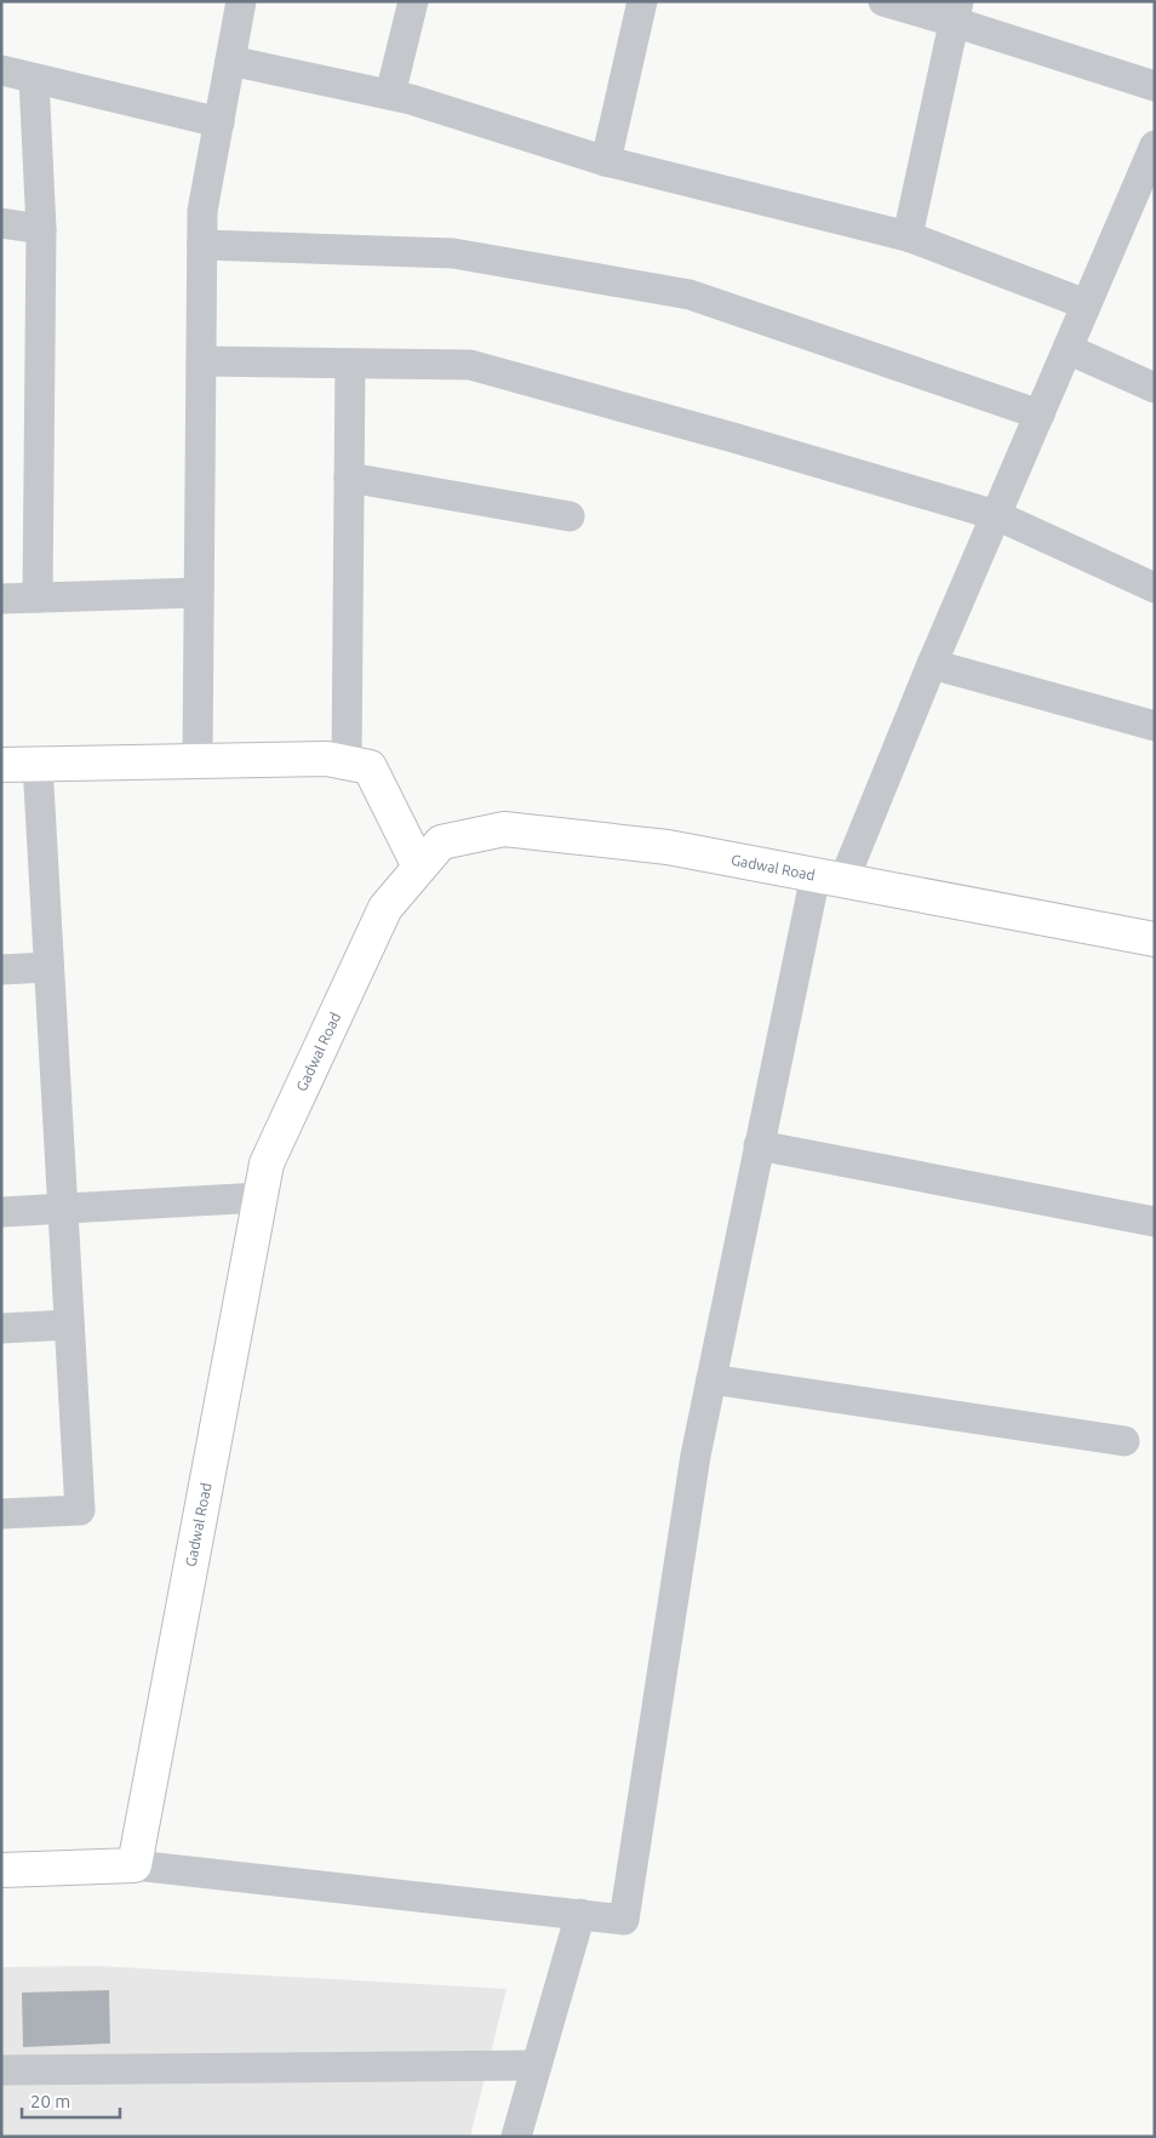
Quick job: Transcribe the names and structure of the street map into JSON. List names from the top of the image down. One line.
{"streets":{"street":["Gadwal Road"]},"scale_bar":"20 m"}
